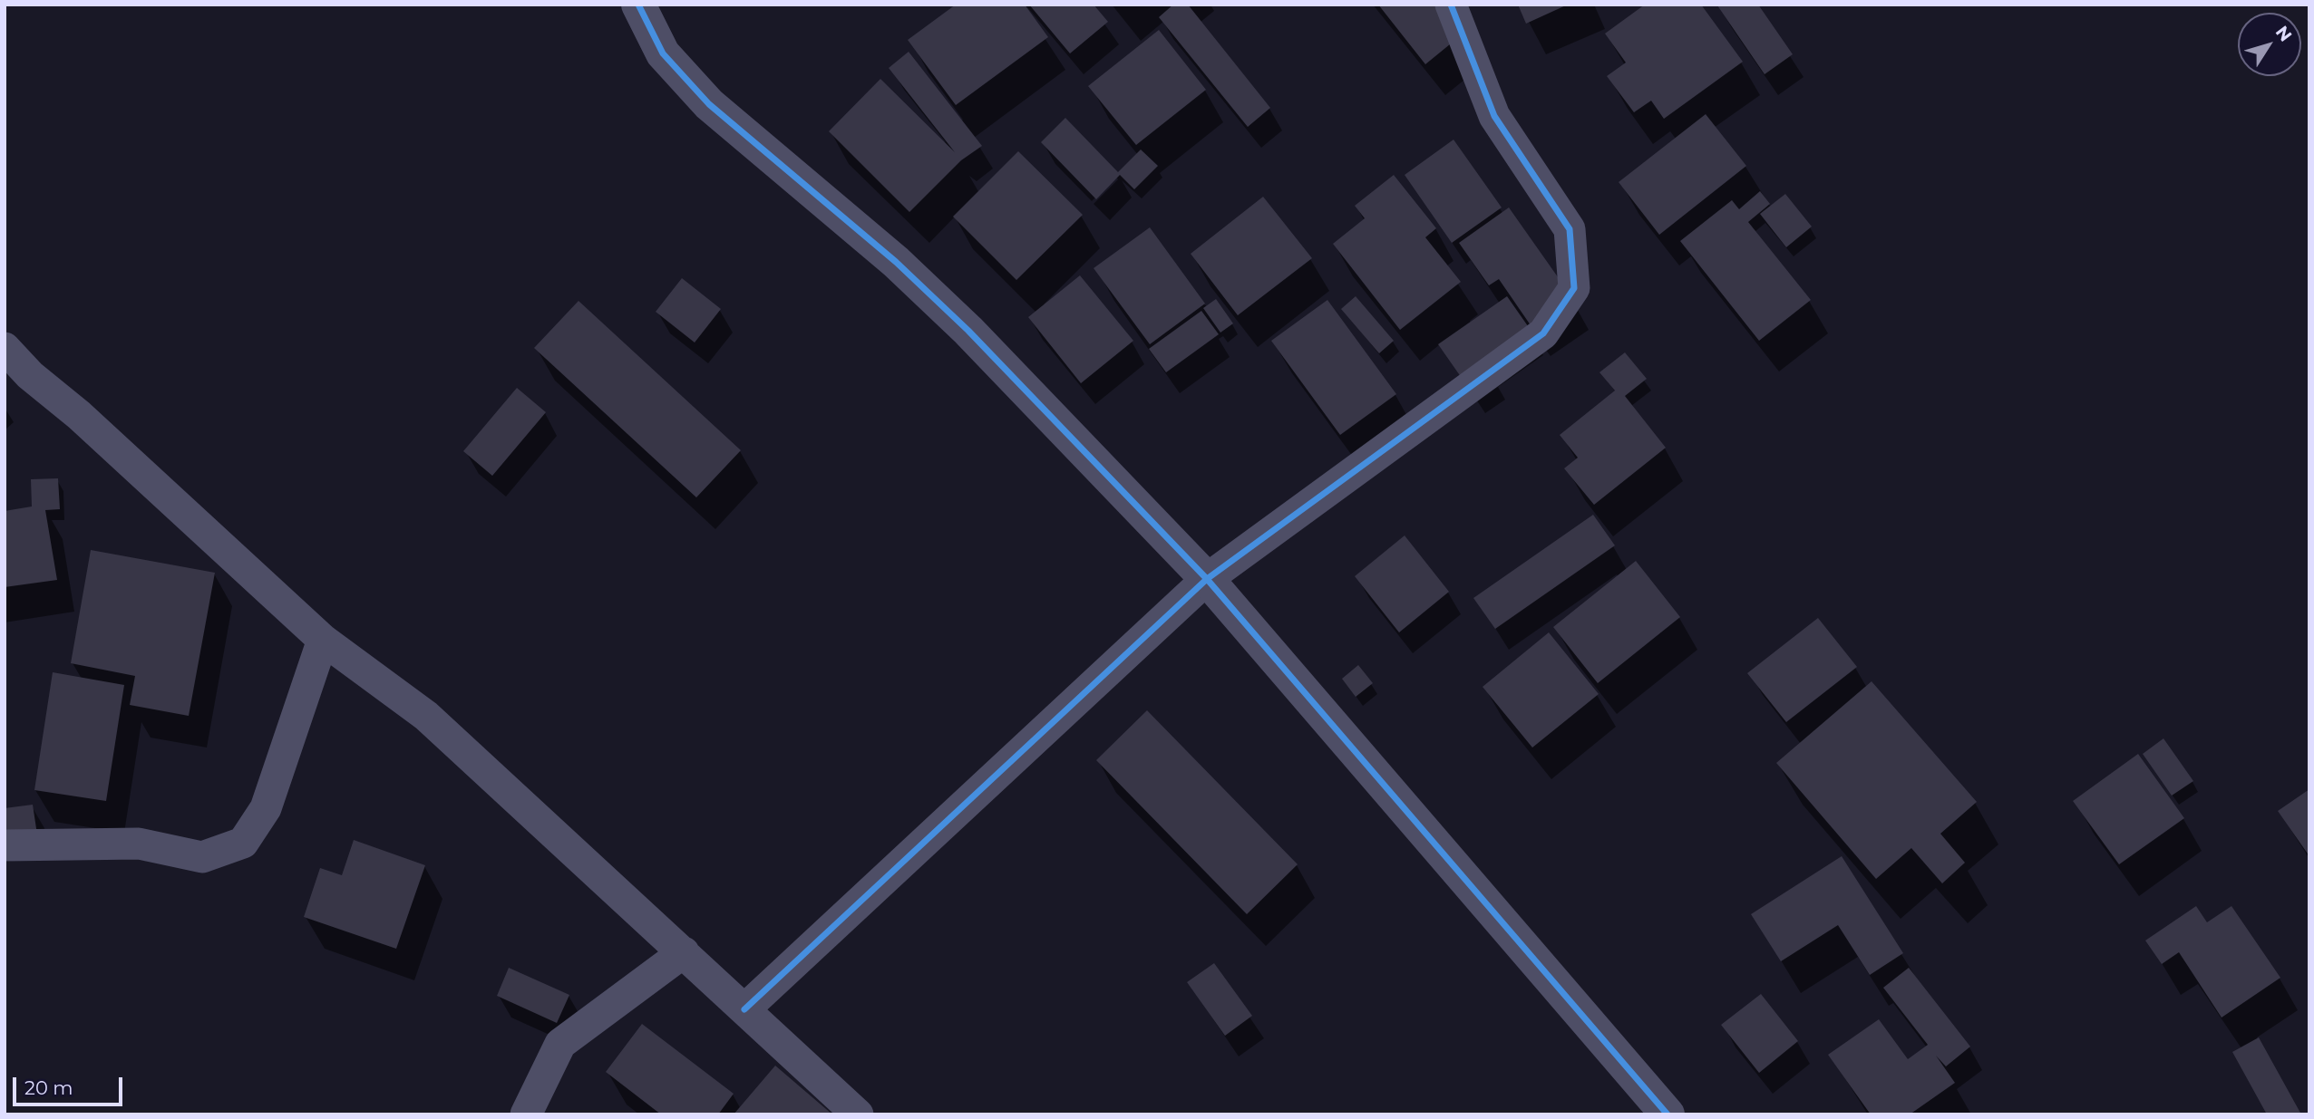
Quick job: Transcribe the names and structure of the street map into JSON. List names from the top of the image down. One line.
{"scale_bar":"20 m","north":"top right"}
